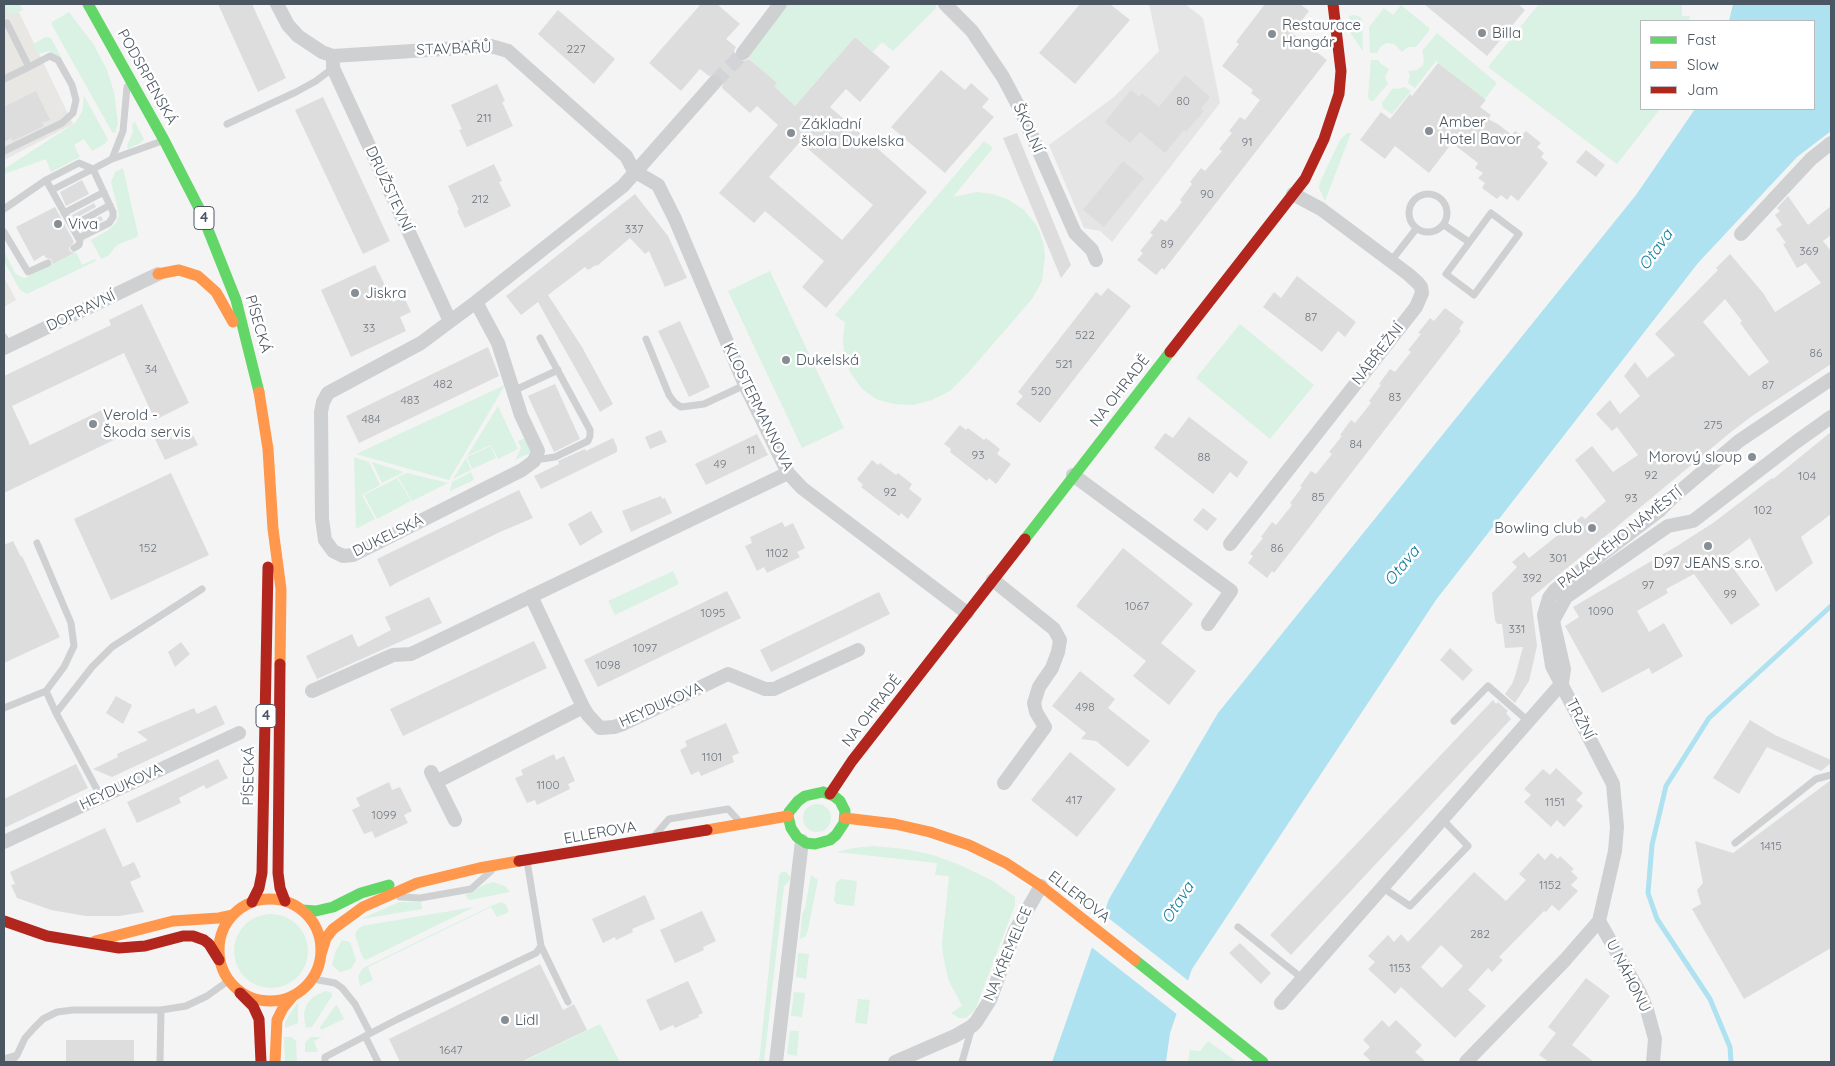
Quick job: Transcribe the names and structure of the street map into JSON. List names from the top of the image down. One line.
{"streets":{"street":["STAVBAŘŮ","PODSRPENSKÁ","ŠKOLNÍ","DRUŽSTEVNÍ","4","DOPRAVNÍ","PÍSECKÁ","NÁBŘEŽNÍ","NA OHRADĚ","KLOSTERMANNOVA","DUKELSKÁ","PALACKÉHO NÁMĚSTÍ","HEYDUKOVA","TRŽNÍ","ELLEROVA","NA KŘEMELCE","U NÁHONU"]},"crossings":[["STAVBAŘŮ","DRUŽSTEVNÍ"],["STAVBAŘŮ","KLOSTERMANNOVA"],["STAVBAŘŮ","DUKELSKÁ"],["PODSRPENSKÁ","PÍSECKÁ"],["DRUŽSTEVNÍ","DUKELSKÁ"],["PÍSECKÁ","ELLEROVA"],["NÁBŘEŽNÍ","NA OHRADĚ"],["NA OHRADĚ","KLOSTERMANNOVA"],["NA OHRADĚ","ELLEROVA"],["KLOSTERMANNOVA","DUKELSKÁ"],["PALACKÉHO NÁMĚSTÍ","TRŽNÍ"],["TRŽNÍ","U NÁHONU"],["ELLEROVA","NA KŘEMELCE"]],"water":["Otava"],"places":["Billa","Restaurace Hangár","Amber Hotel Bavor","Základní škola Dukelska","Viva","Jiskra","Dukelská","Verold - Škoda servis","Morový sloup","Bowling club","D97 JEANS s.r.o.","Lidl"],"house_numbers":["227","80","211","91","90","212","337","89","369","87","33","522","86","521","34","482","87","520","83","483","484","275","84","11","93","88","49","92","104","92","85","93","102","152","86","1102","301","392","97","99","1067","1090","1095","331","1097","1098","498","1101","1100","417","1151","1099","1415","1152","282","1153","1647"],"legend":["Fast","Slow","Jam"]}
